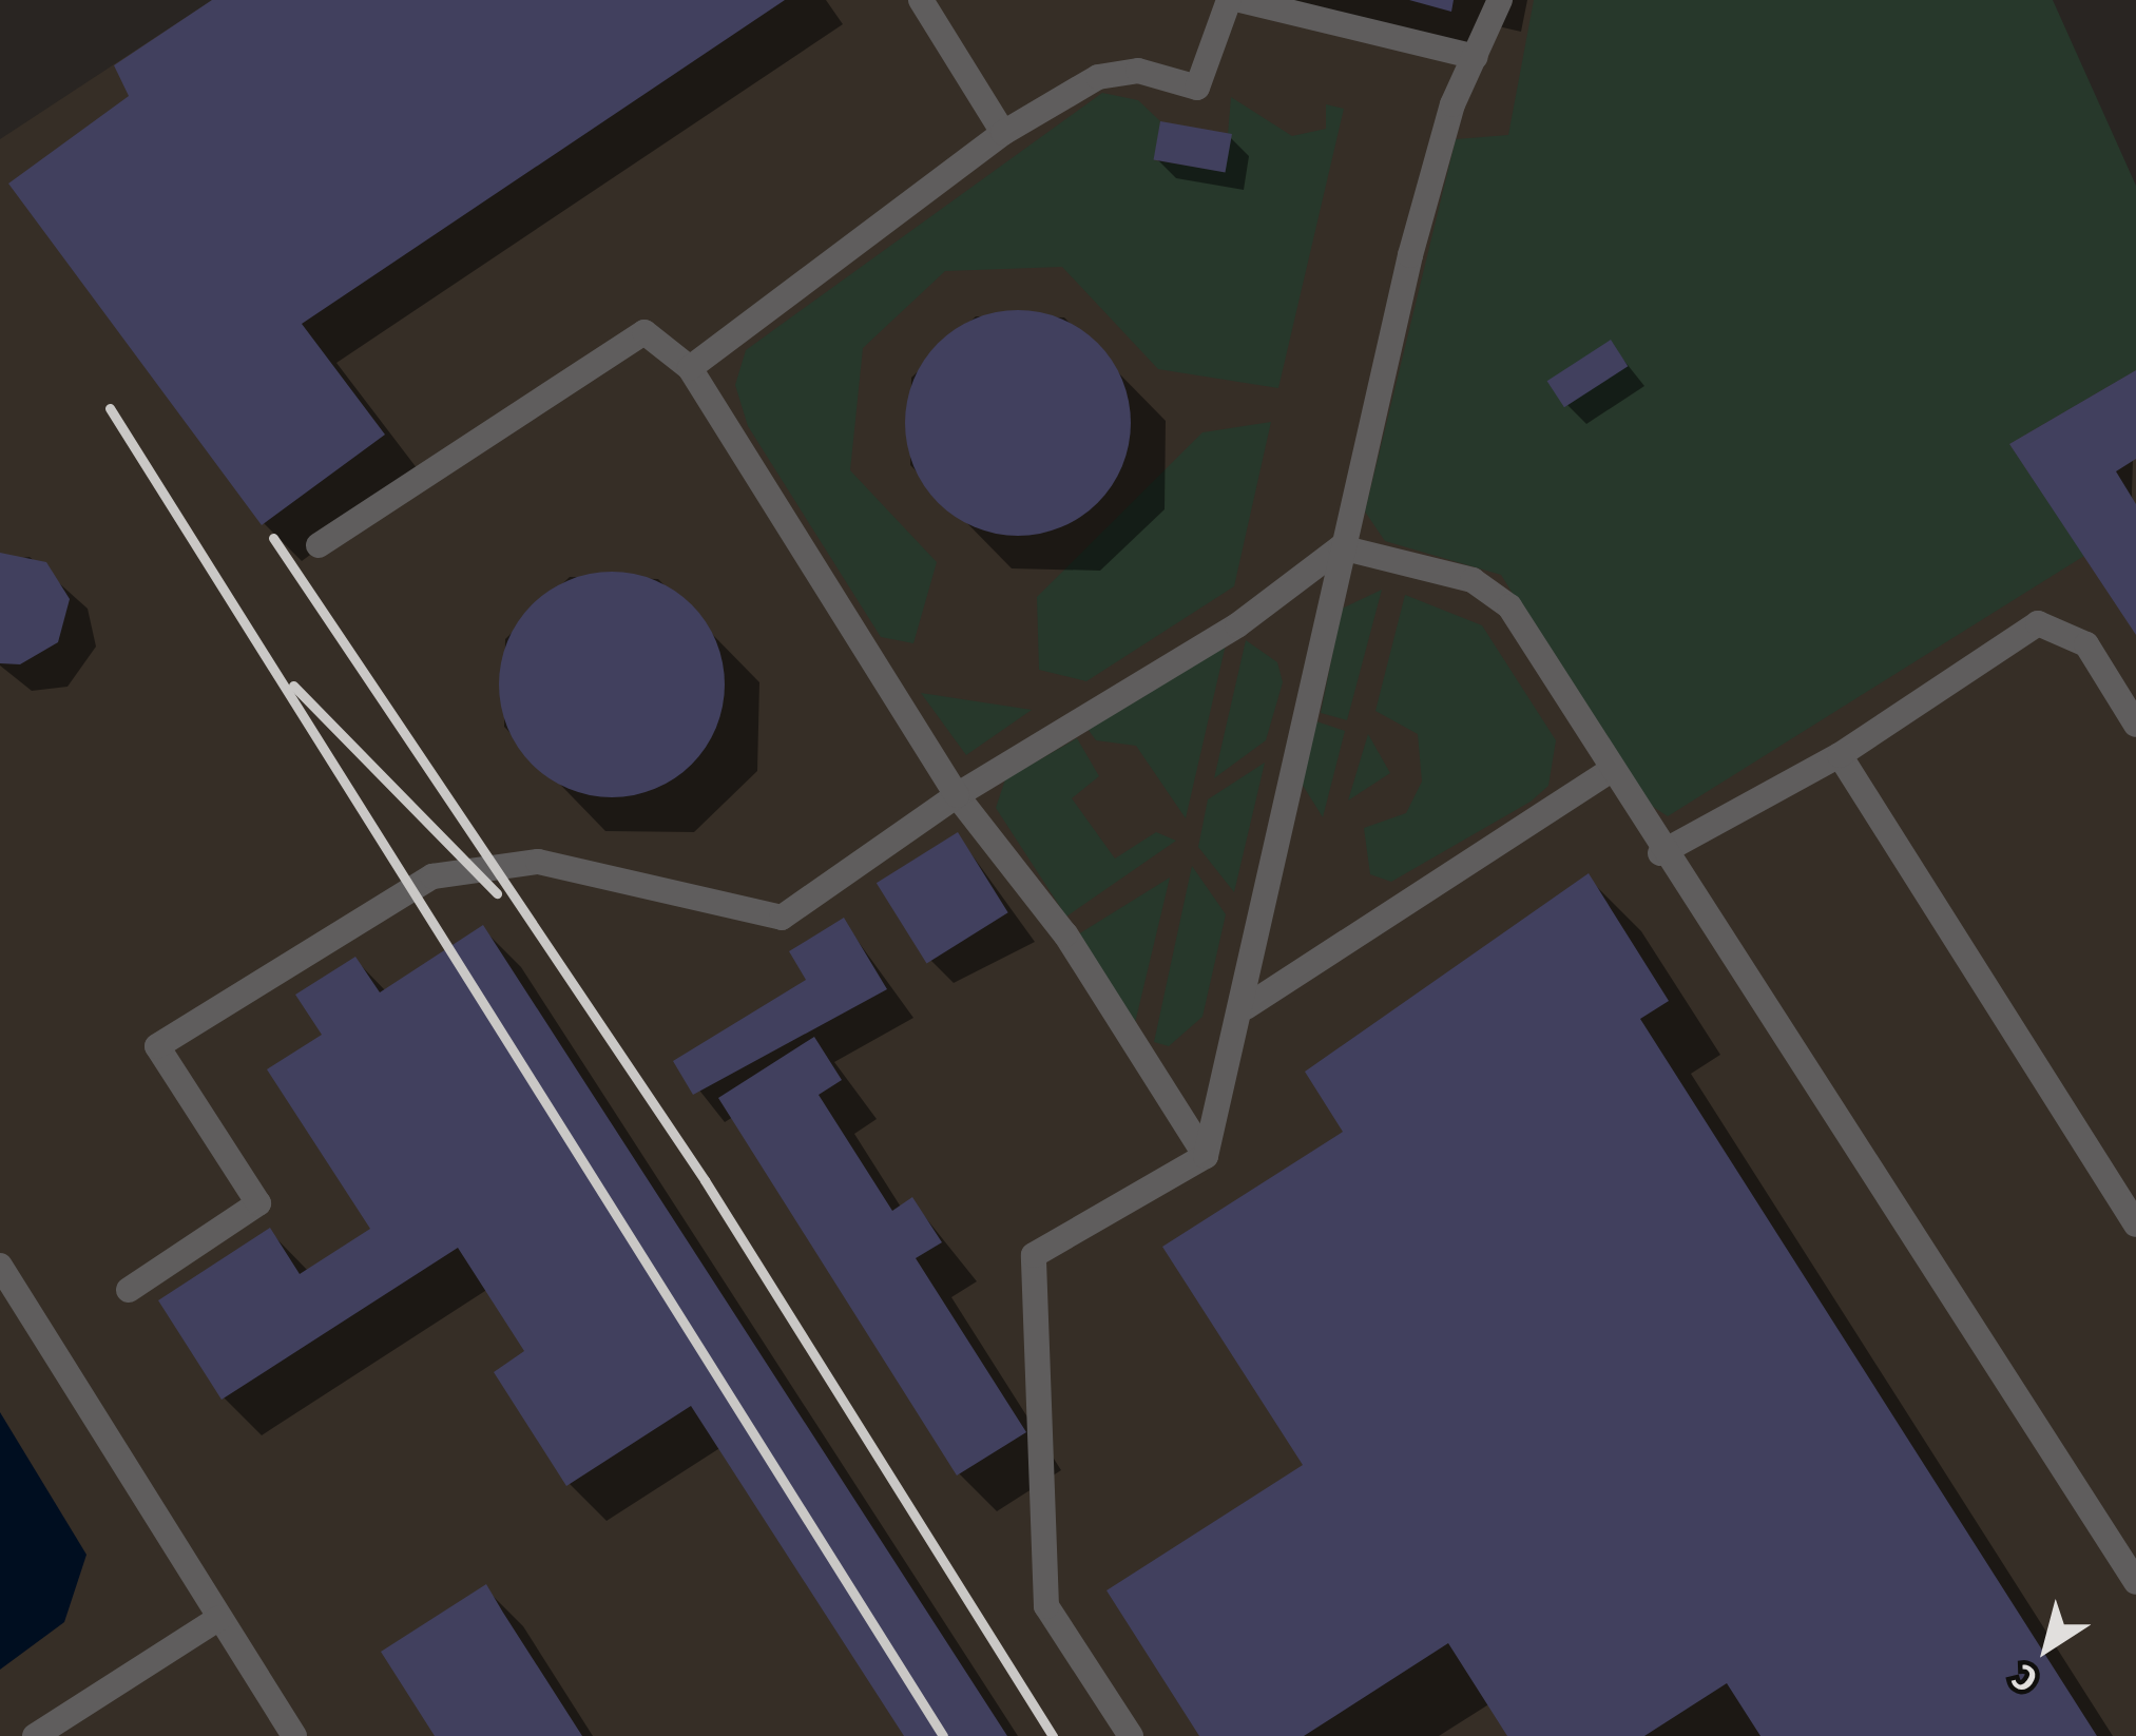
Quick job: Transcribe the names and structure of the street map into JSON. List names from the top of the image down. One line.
{"north":"bottom left"}
